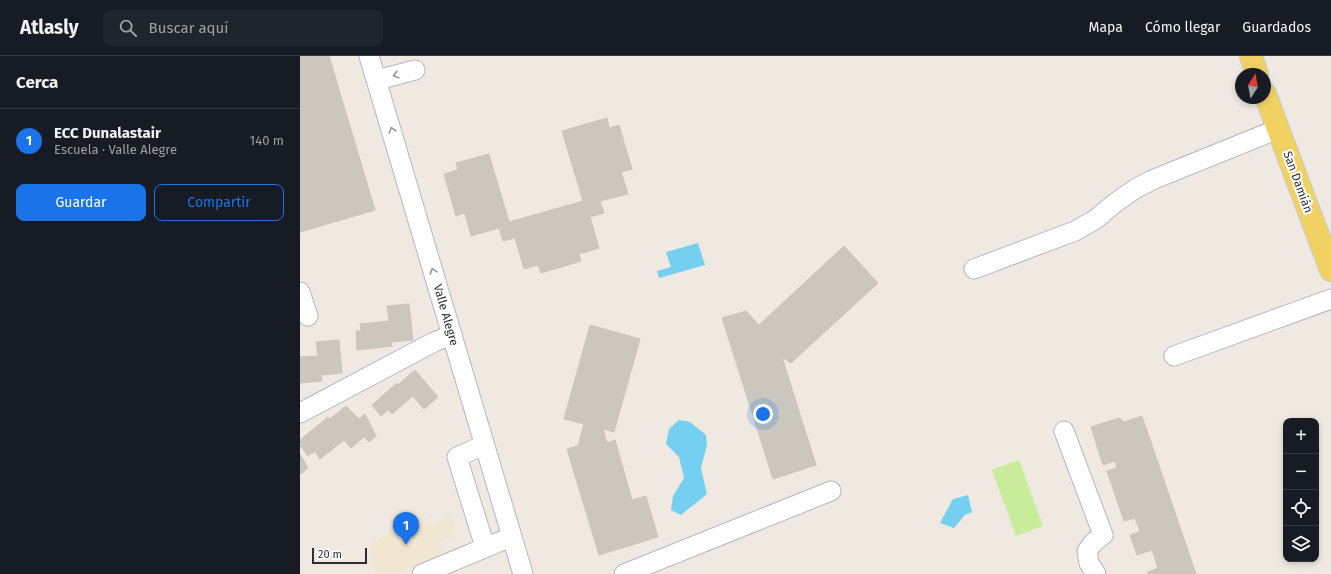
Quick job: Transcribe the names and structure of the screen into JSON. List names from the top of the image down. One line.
{"streets":{"main road":["San Damián"],"street":["Valle Alegre"]},"one_way":["Valle Alegre"],"scale_bar":"20 m","north":"top","page":{"header":"Atlasly","search":"Buscar aquí","nav":["Mapa","Cómo llegar","Guardados"],"heading":"Cerca","list":[{"mark":"1","name":"ECC Dunalastair","note":"Escuela · Valle Alegre","value":"140 m"}],"buttons":["Guardar","Compartir"],"map_buttons":["+","−"],"pins":"1","scale":"20 m"}}
